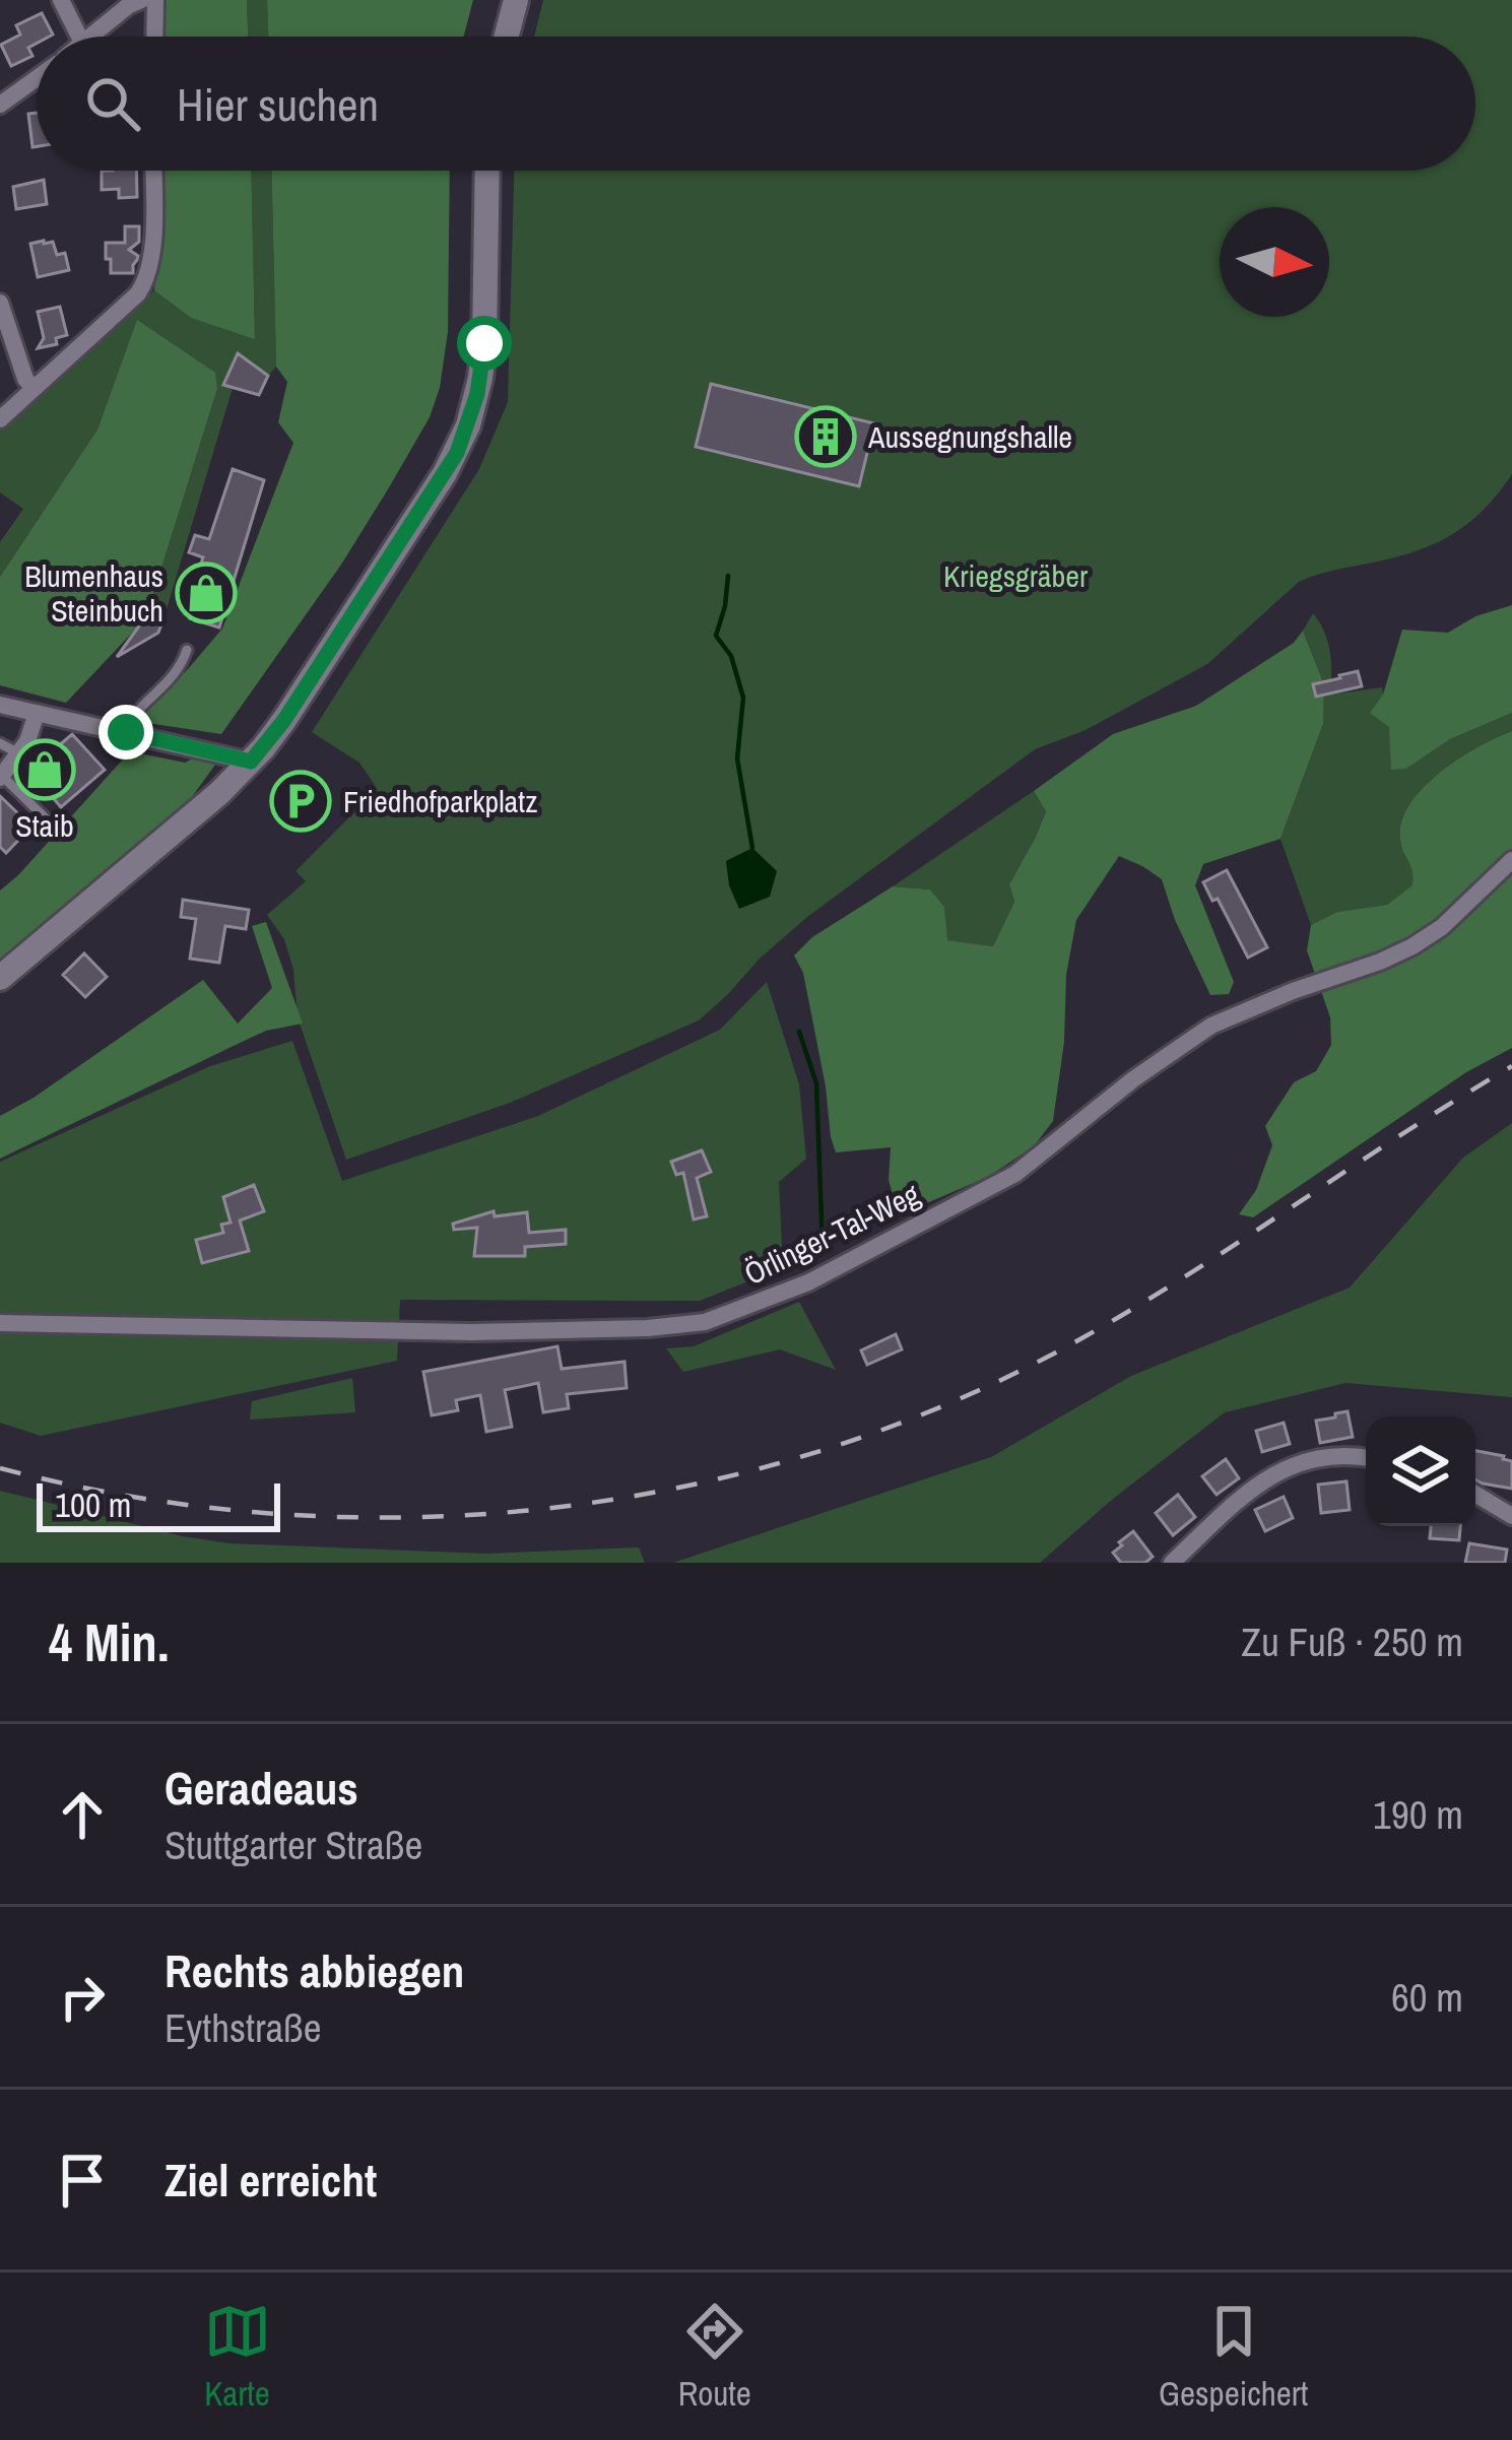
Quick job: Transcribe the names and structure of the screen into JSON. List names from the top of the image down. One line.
{"streets":{"street":["Örlinger-Tal-Weg"]},"parks":["Kriegsgräber"],"places":{"building":["Aussegnungshalle"],"shop":["Blumenhaus Steinbuch","Staib"],"parking":["Friedhofparkplatz"]},"scale_bar":"100 m","north":"right","page":{"search":"Hier suchen","scale":"100 m","heading":["4 Min.","Zu Fuß · 250 m"],"list":[["Geradeaus","Stuttgarter Straße","190 m"],["Rechts abbiegen","Eythstraße","60 m"],"Ziel erreicht"],"nav":["Karte","Route","Gespeichert"]}}
